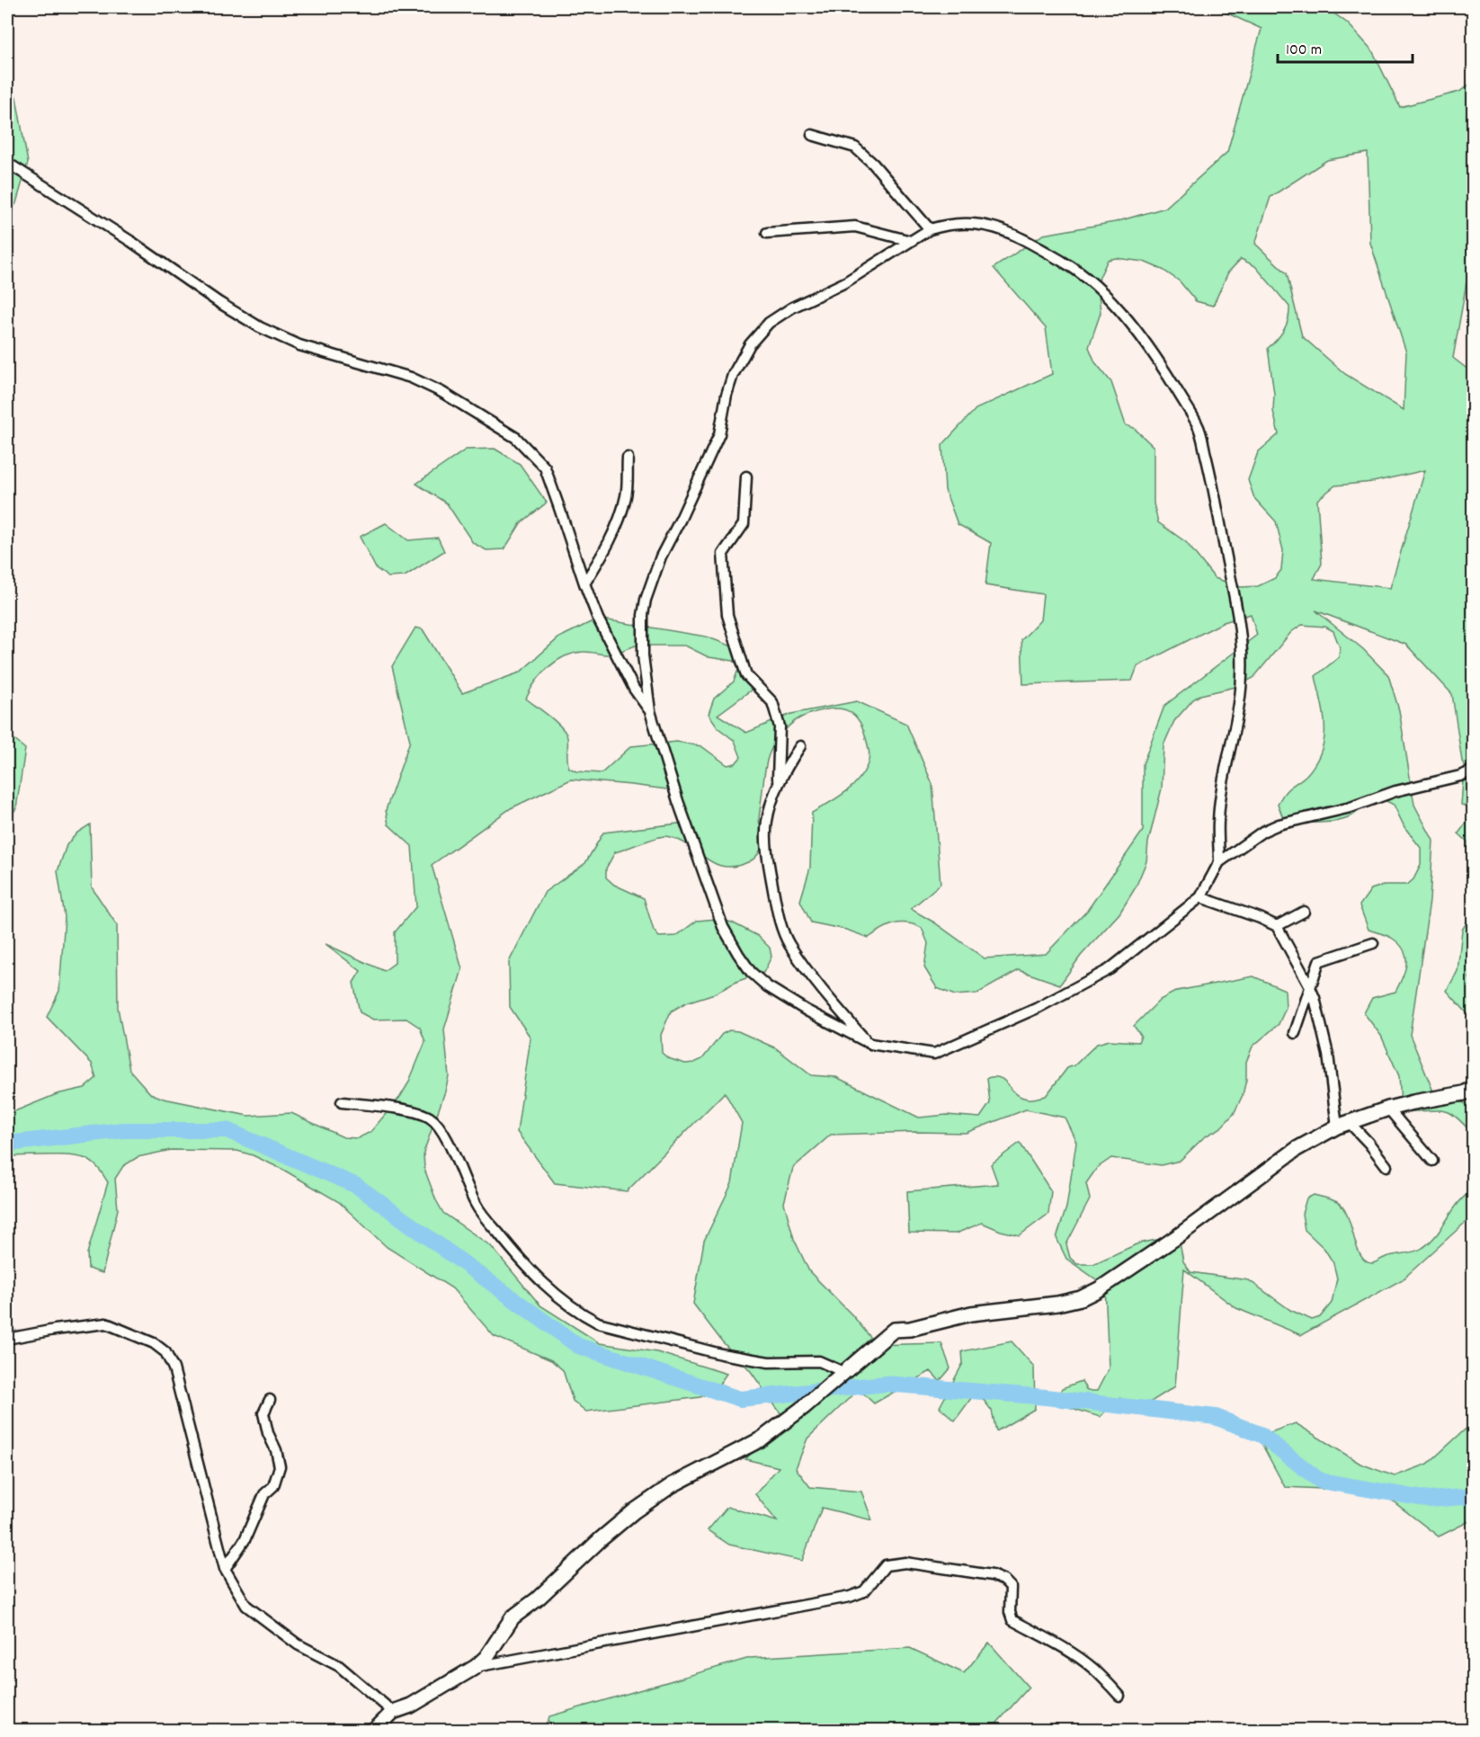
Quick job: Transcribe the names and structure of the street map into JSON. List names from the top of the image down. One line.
{"scale_bar":"100 m"}
